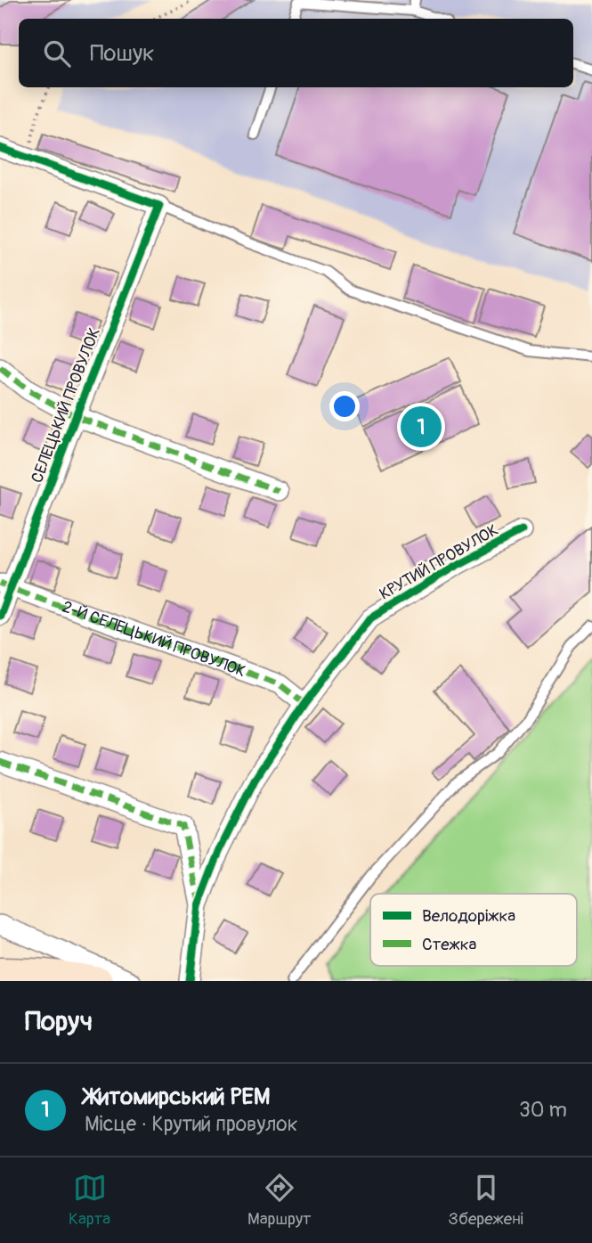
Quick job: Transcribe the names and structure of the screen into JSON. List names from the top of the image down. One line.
{"streets":{"street":["СЕЛЕЦЬКИЙ ПРОВУЛОК","КРУТИЙ ПРОВУЛОК","2-Й СЕЛЕЦЬКИЙ ПРОВУЛОК"]},"crossings":[["СЕЛЕЦЬКИЙ ПРОВУЛОК","2-Й СЕЛЕЦЬКИЙ ПРОВУЛОК"],["КРУТИЙ ПРОВУЛОК","2-Й СЕЛЕЦЬКИЙ ПРОВУЛОК"]],"legend":["Велодоріжка","Стежка"],"page":{"search":"Пошук","pins":"1","heading":"Поруч","list":[{"mark":"1","name":"Житомирський РЕМ","note":"Місце · Крутий провулок","value":"30 m"}],"nav":["Карта","Маршрут","Збережені"]}}
